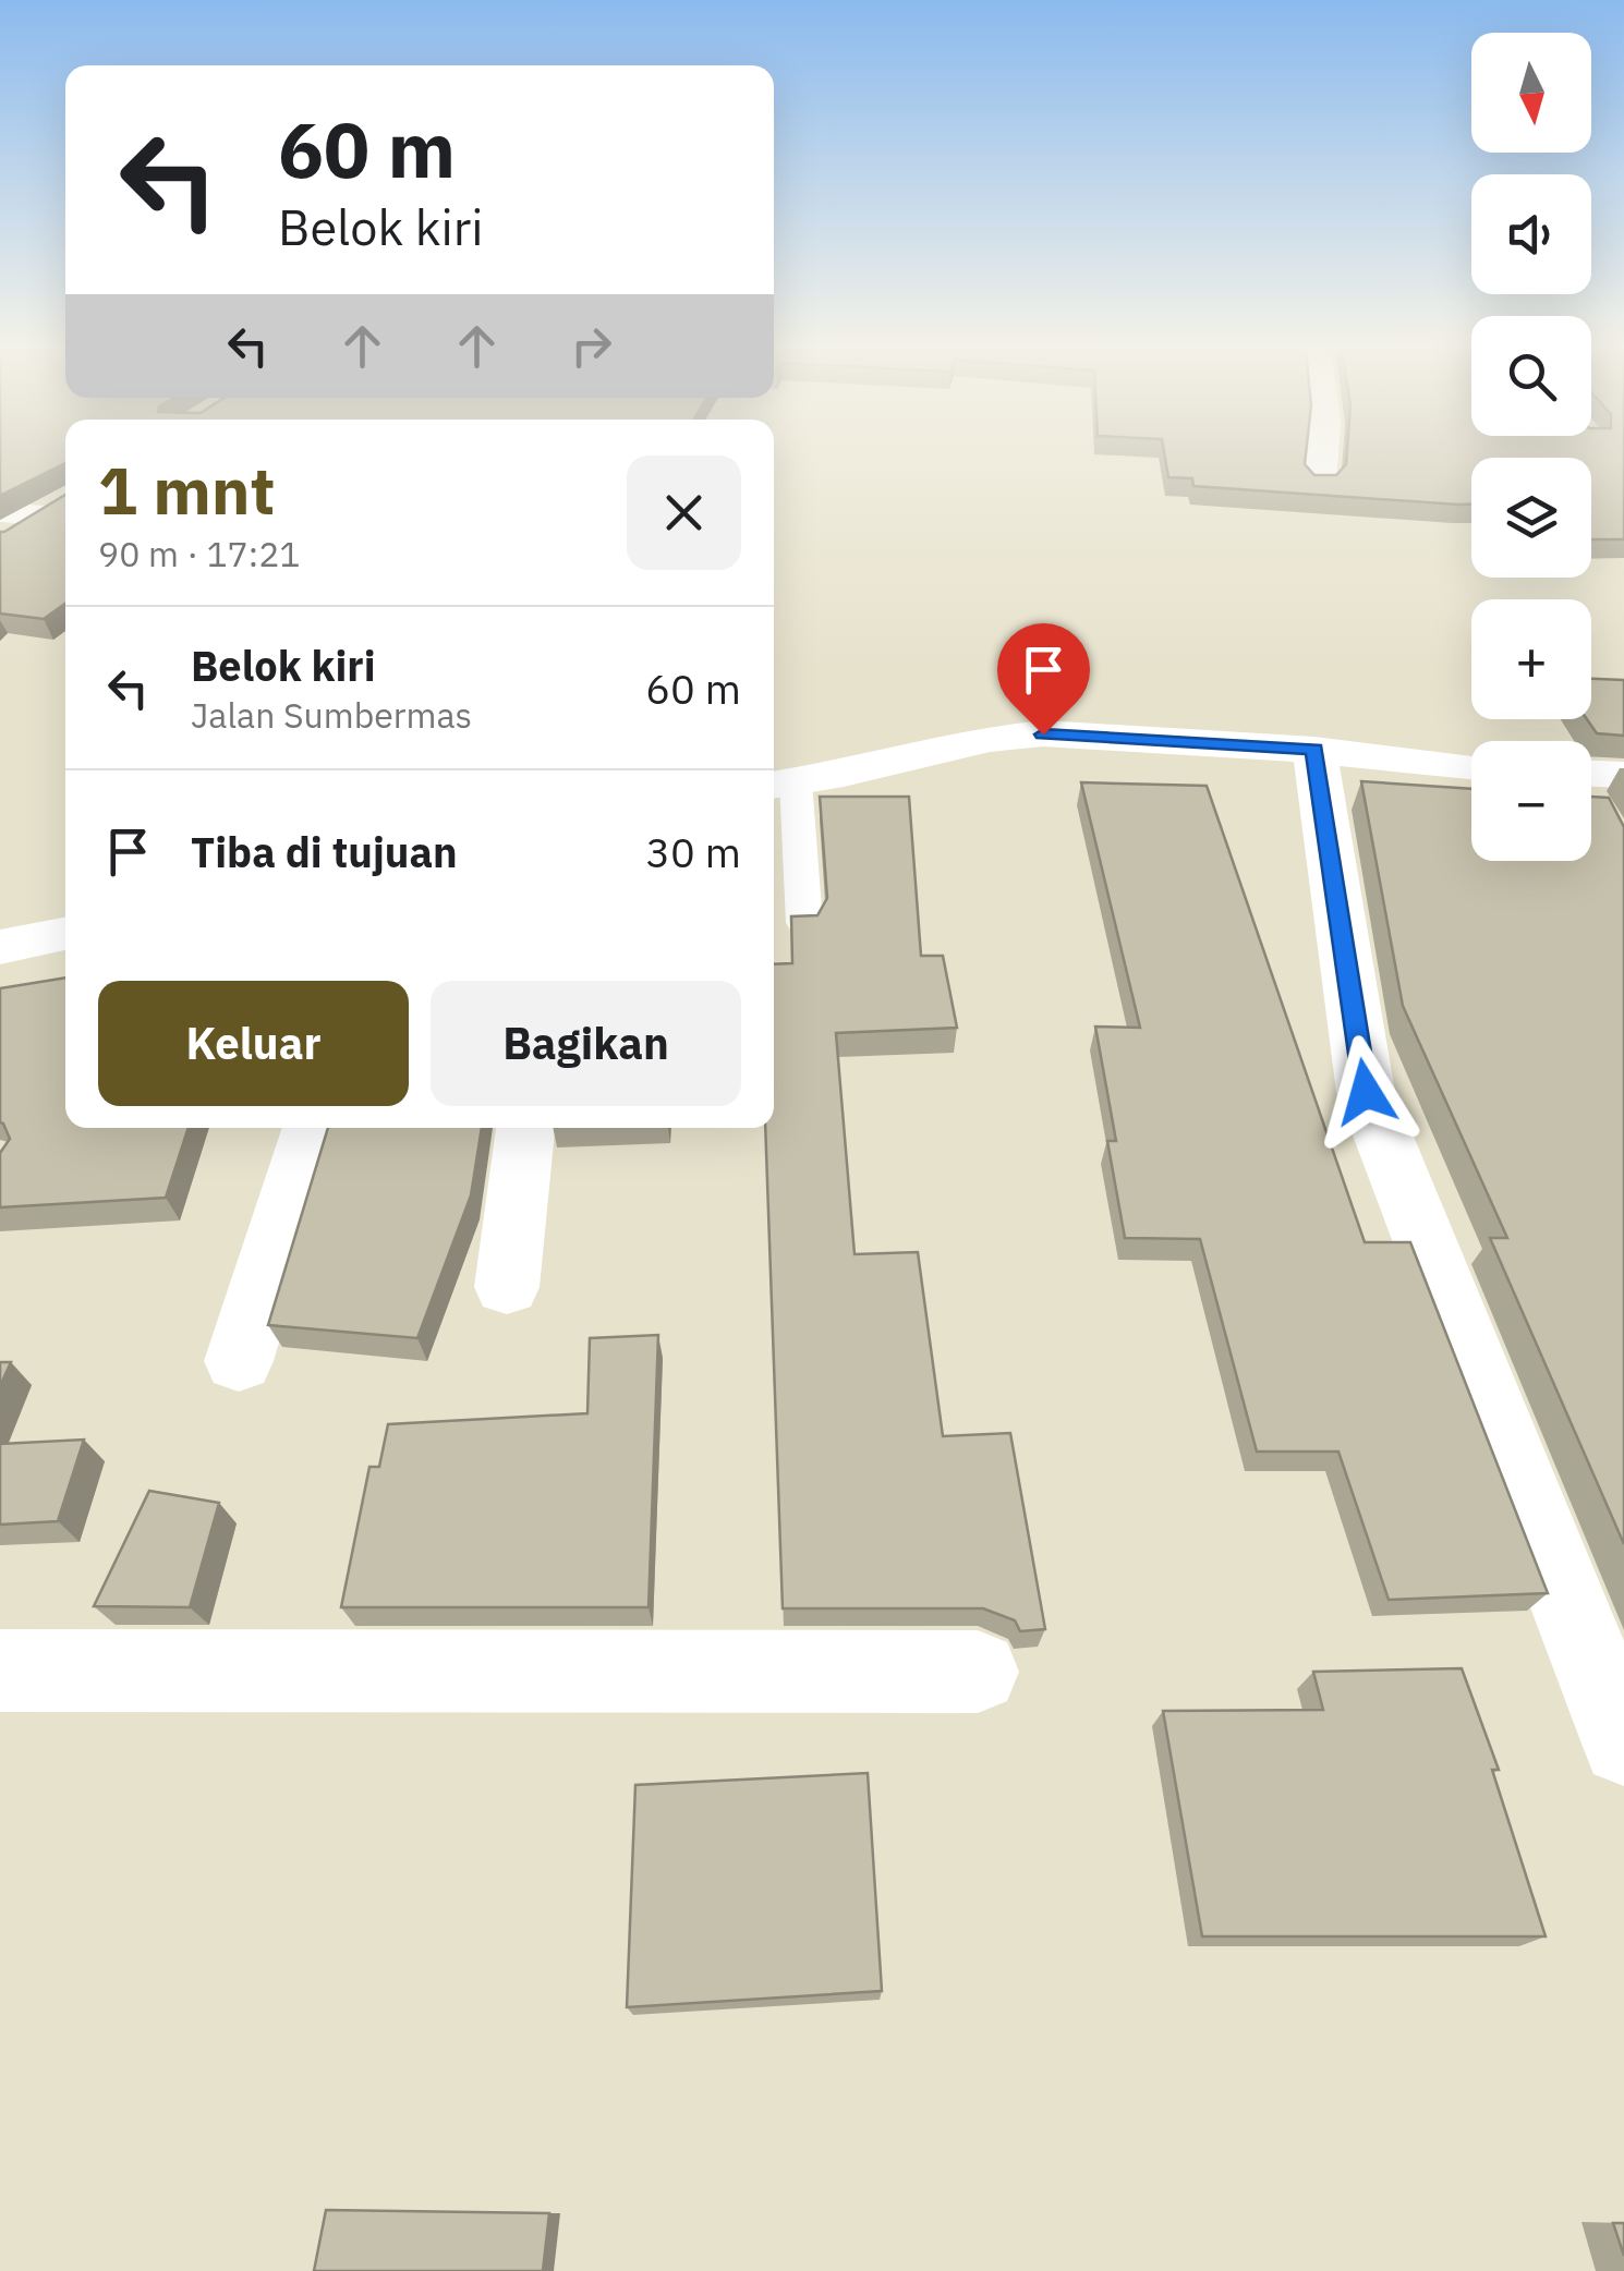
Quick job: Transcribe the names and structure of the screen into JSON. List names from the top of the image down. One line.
{"north":"bottom","page":{"map_buttons":["+","−"],"turn":["60 m","Belok kiri"],"heading":["1 mnt","90 m · 17:21"],"list":[{"name":"Belok kiri","note":"Jalan Sumbermas","value":"60 m"},{"name":"Tiba di tujuan","value":"30 m"}],"buttons":["Keluar","Bagikan"]}}
